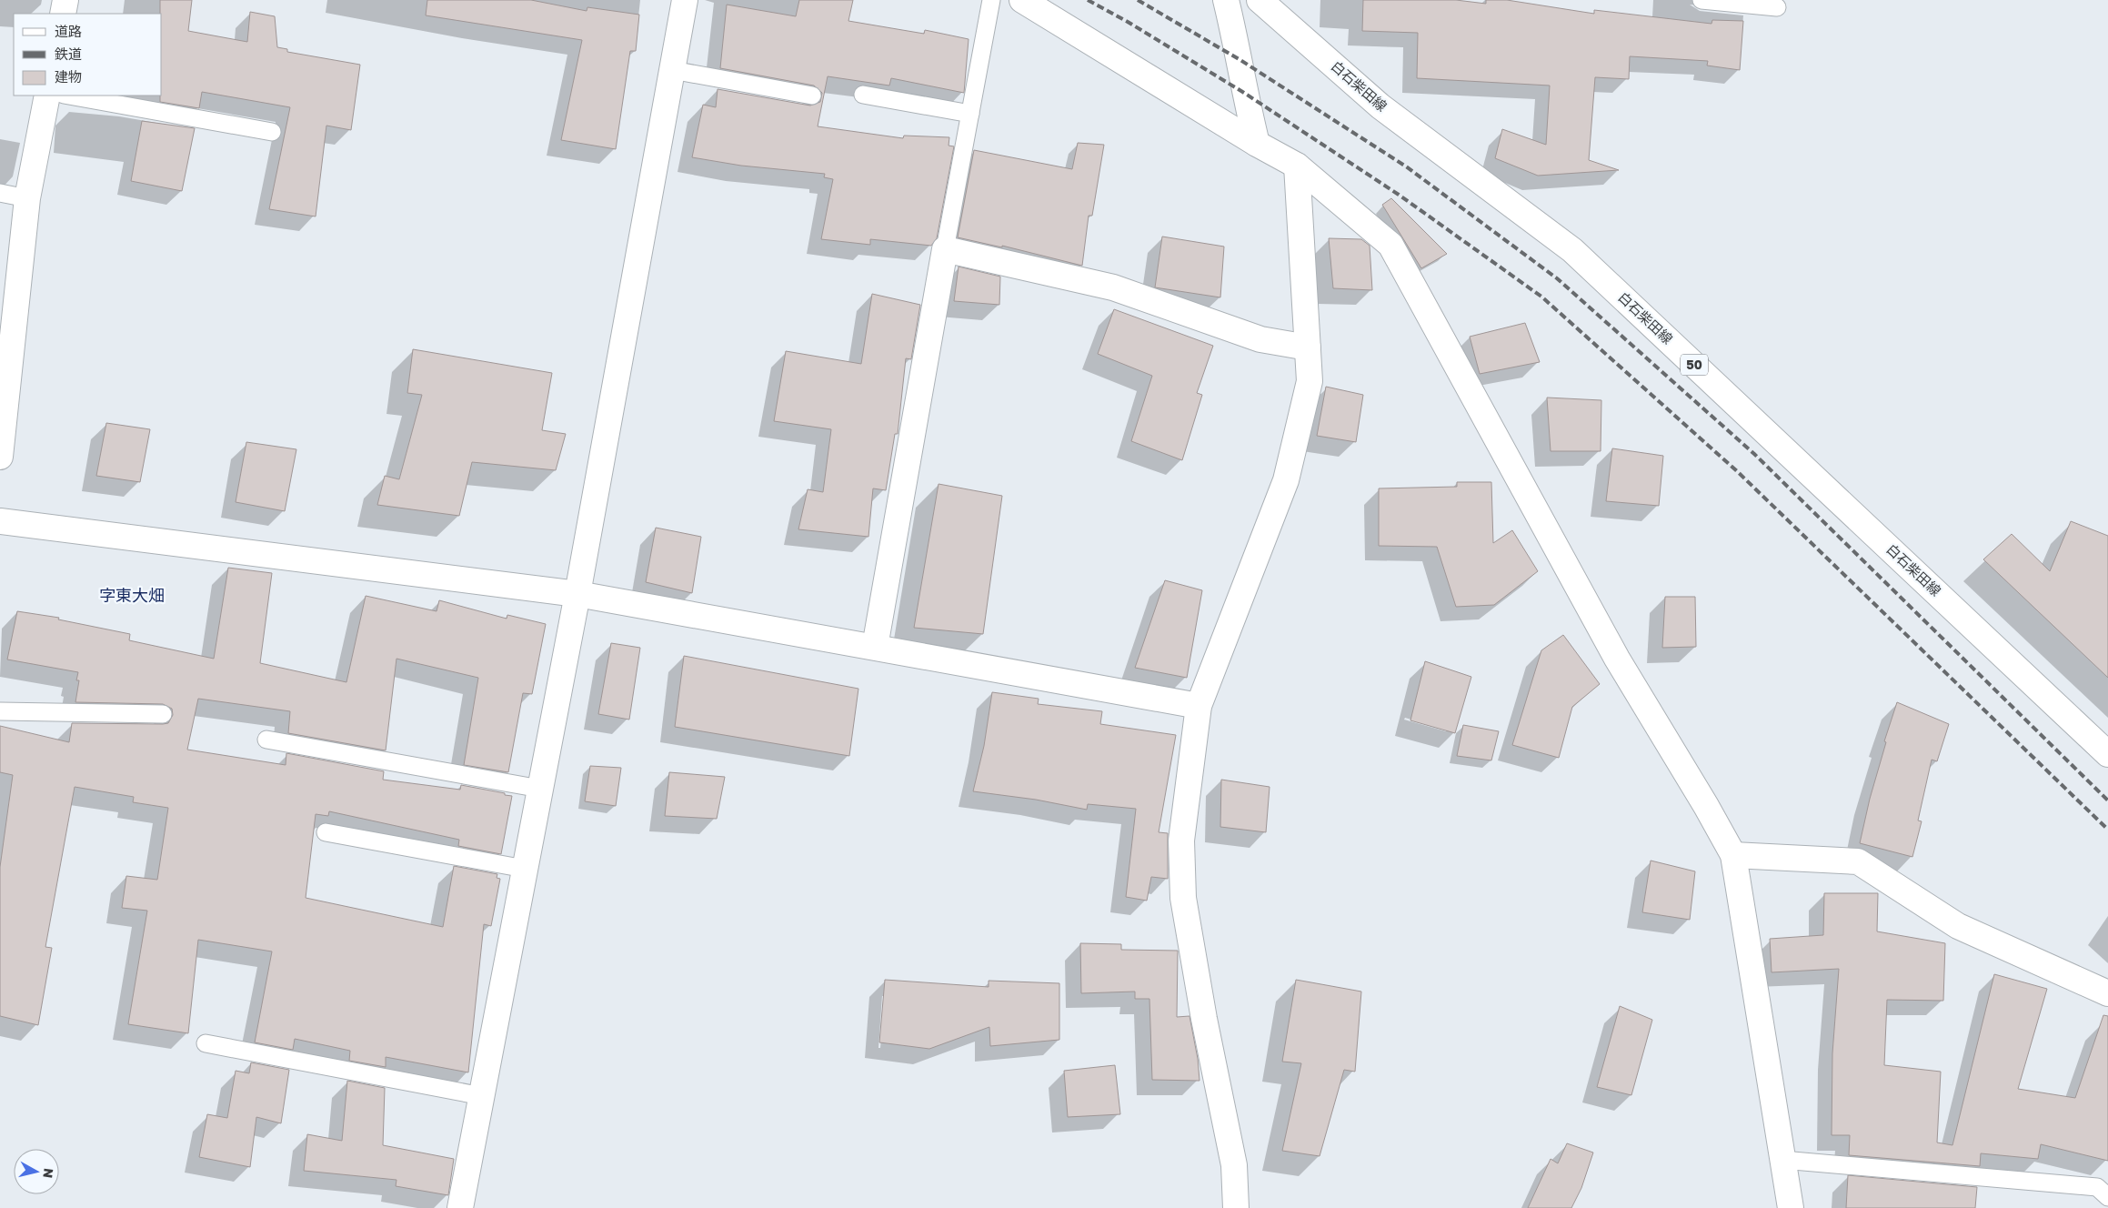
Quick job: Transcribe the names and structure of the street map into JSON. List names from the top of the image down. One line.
{"streets":{"street":["白石柴田線","50"]},"districts":["字東大畑"],"legend":["道路","鉄道","建物"],"north":"right"}
